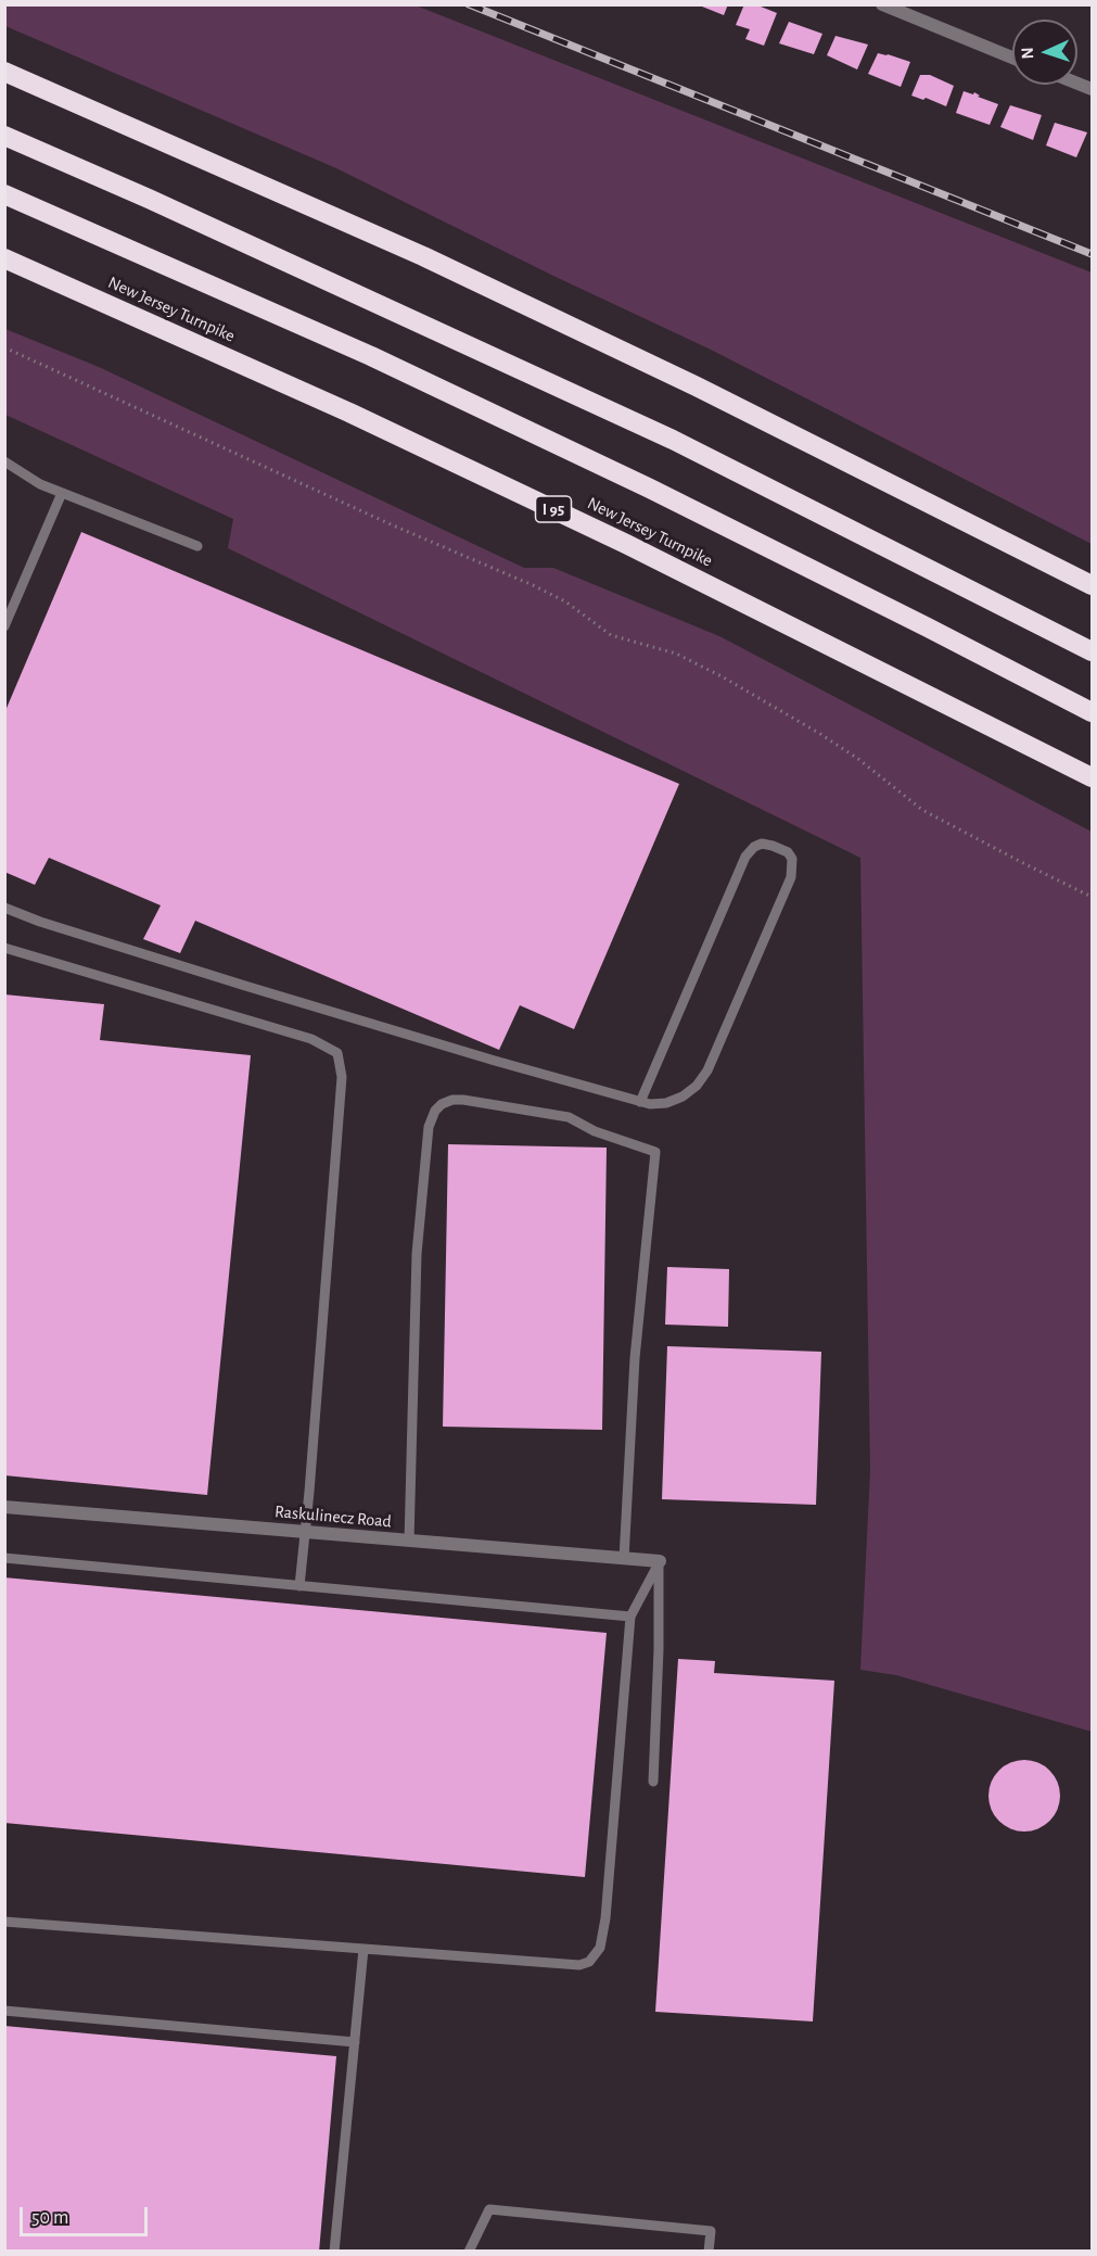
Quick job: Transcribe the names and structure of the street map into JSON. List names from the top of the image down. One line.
{"streets":{"highway":["New Jersey Turnpike","I 95"],"street":["Raskulinecz Road"]},"scale_bar":"50 m","north":"left"}
